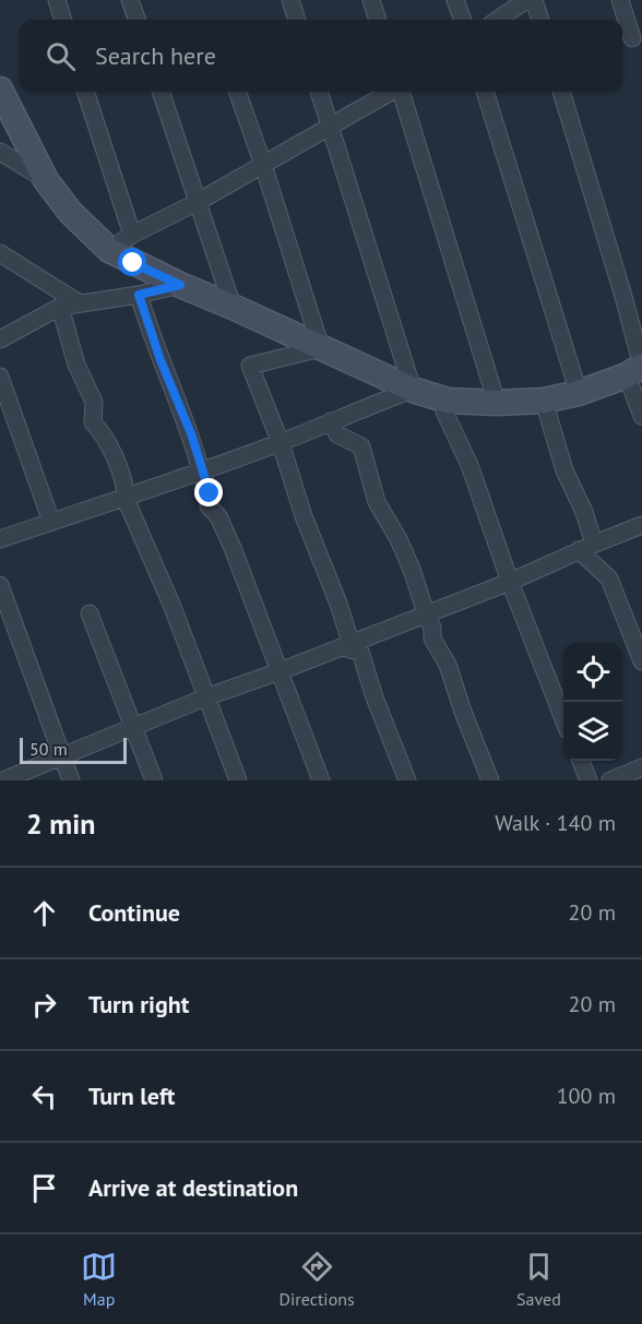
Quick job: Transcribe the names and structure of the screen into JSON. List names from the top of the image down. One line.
{"scale_bar":"50 m","page":{"search":"Search here","scale":"50 m","heading":["2 min","Walk · 140 m"],"list":[["Continue","20 m"],["Turn right","20 m"],["Turn left","100 m"],"Arrive at destination"],"nav":["Map","Directions","Saved"]}}
